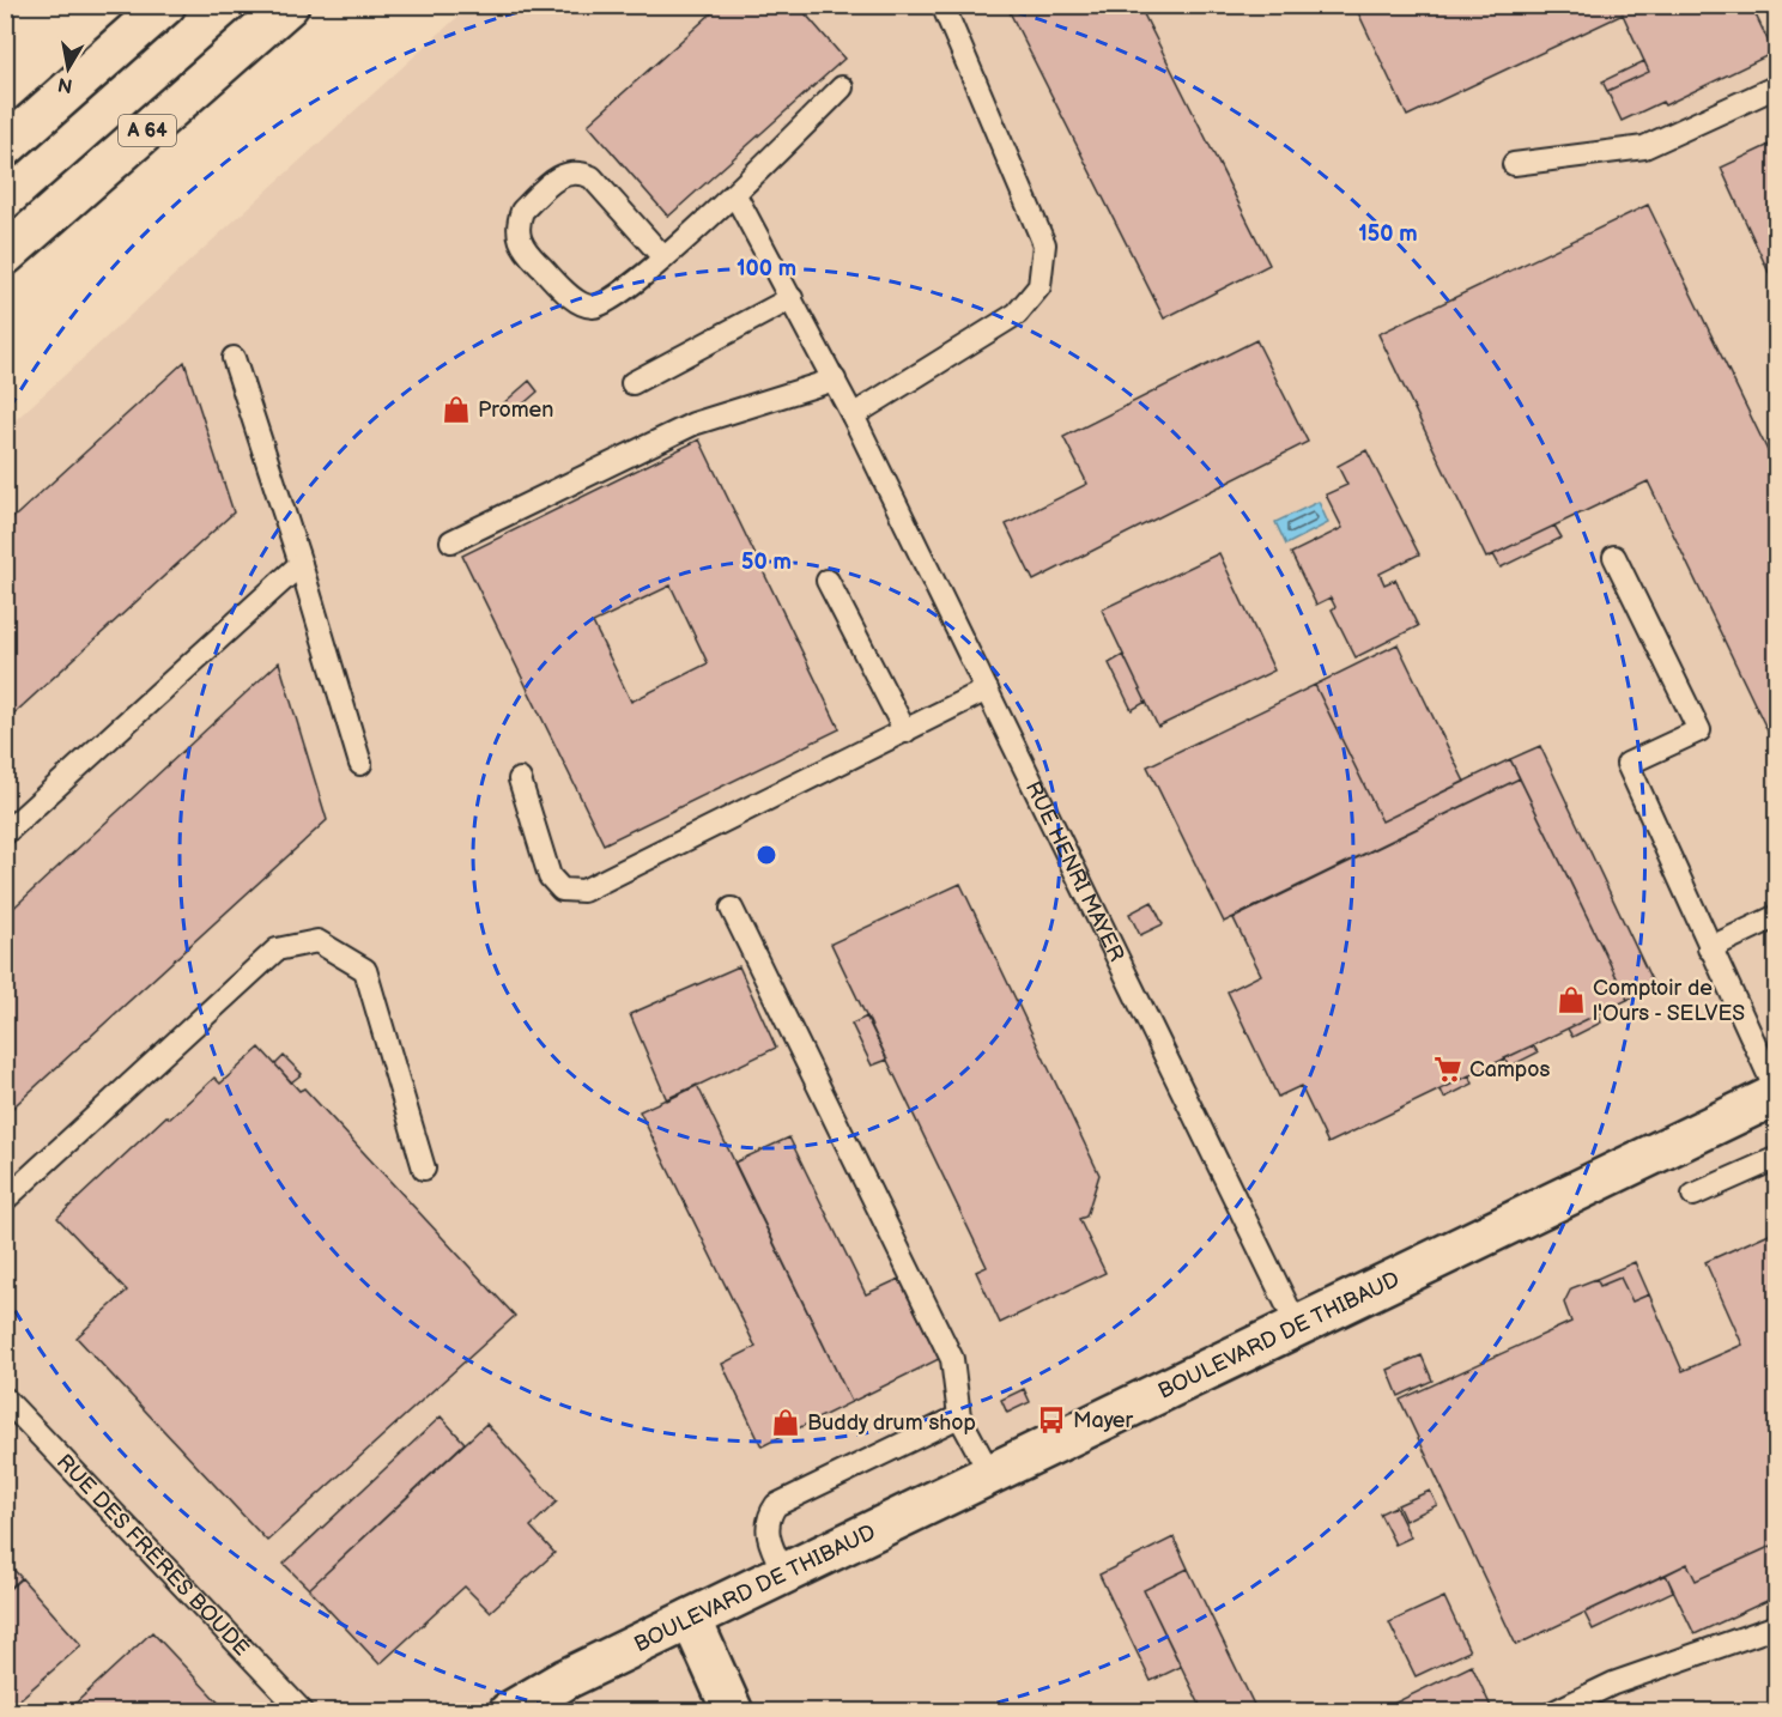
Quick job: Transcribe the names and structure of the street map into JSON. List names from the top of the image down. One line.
{"streets":{"main road":["A 64","BOULEVARD DE THIBAUD"],"lane":["RUE HENRI MAYER","RUE DES FRÈRES BOUDÉ"]},"crossings":[["RUE HENRI MAYER","BOULEVARD DE THIBAUD"]],"places":{"shop":["Promen","Comptoir de l'Ours - SELVES","Buddy drum shop"],"supermarket":["Campos"],"bus stop":["Mayer"]},"north":"bottom","rings":["150 m","100 m","50 m"]}
